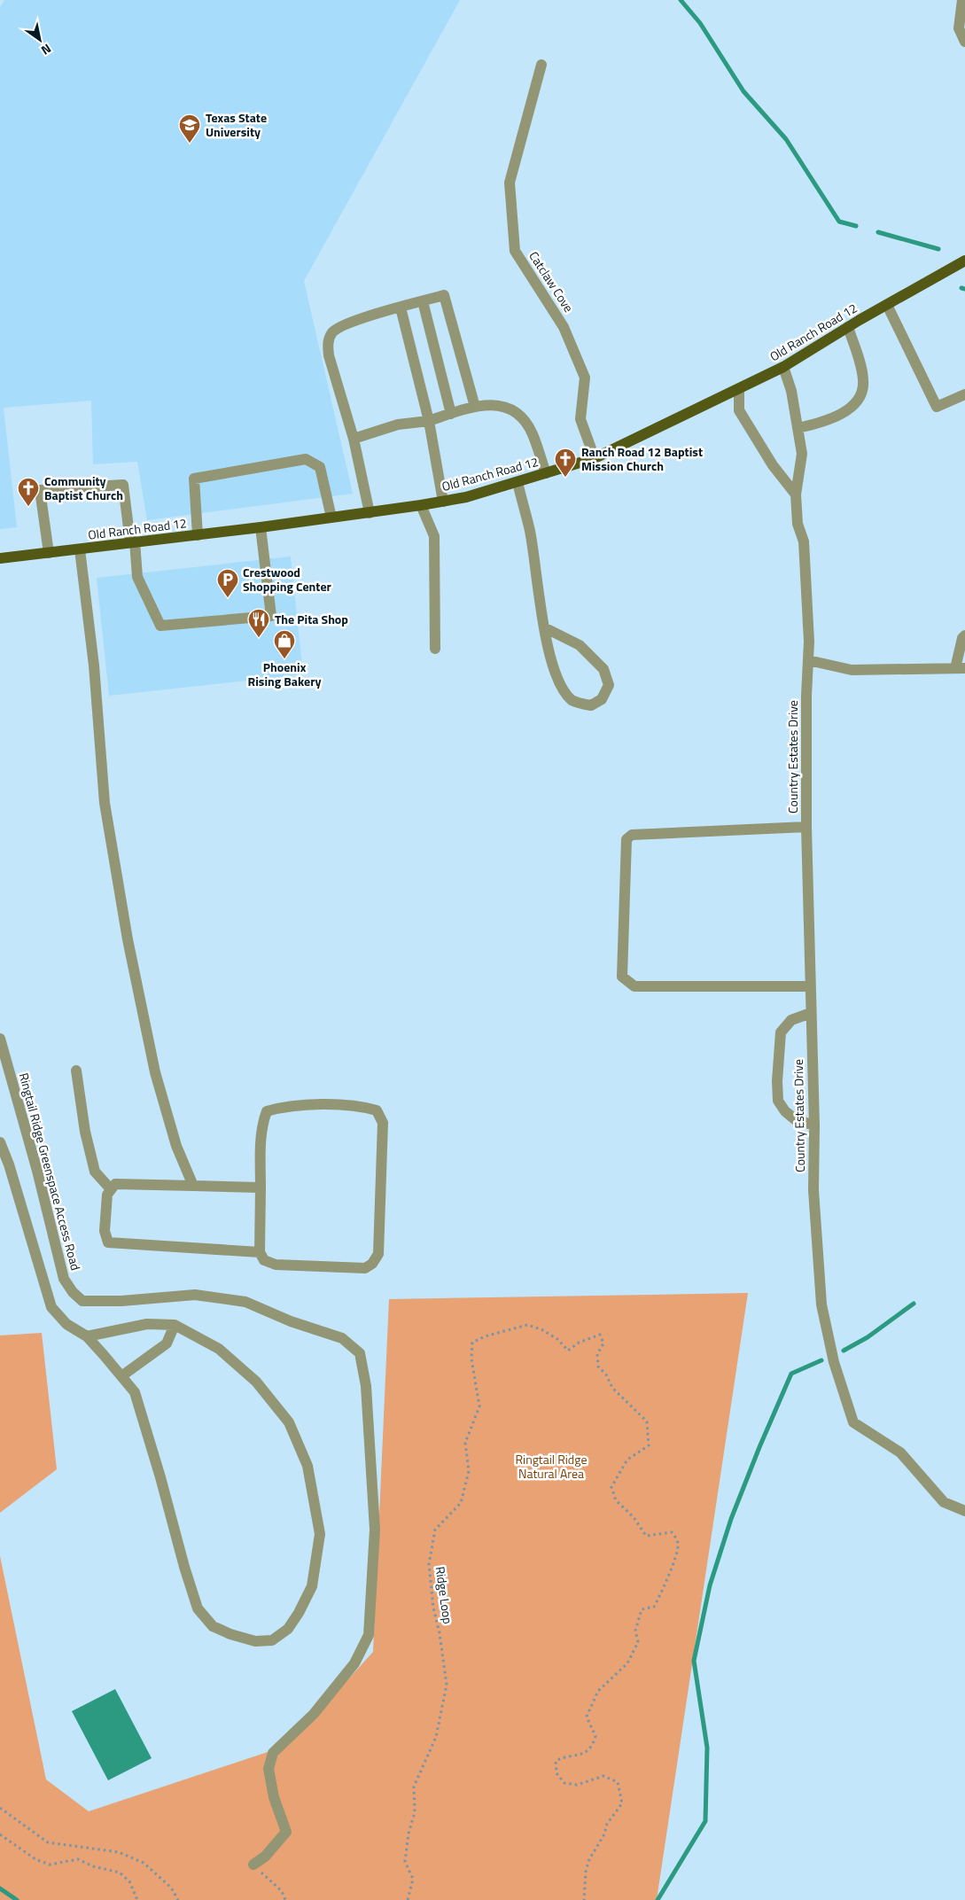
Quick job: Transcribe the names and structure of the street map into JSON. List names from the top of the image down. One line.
{"streets":{"main road":["Old Ranch Road 12"],"street":["Catclaw Cove","Country Estates Drive","Ringtail Ridge Greenspace Access Road"],"path":["Ridge Loop"]},"crossings":[["Catclaw Cove","Old Ranch Road 12"],["Old Ranch Road 12","Country Estates Drive"]],"parks":["Ringtail Ridge Natural Area"],"places":{"school or university":["Texas State University"],"church":["Ranch Road 12 Baptist Mission Church","Community Baptist Church"],"parking":["Crestwood Shopping Center"],"restaurant":["The Pita Shop"],"shop":["Phoenix Rising Bakery"]},"north":"bottom right"}
